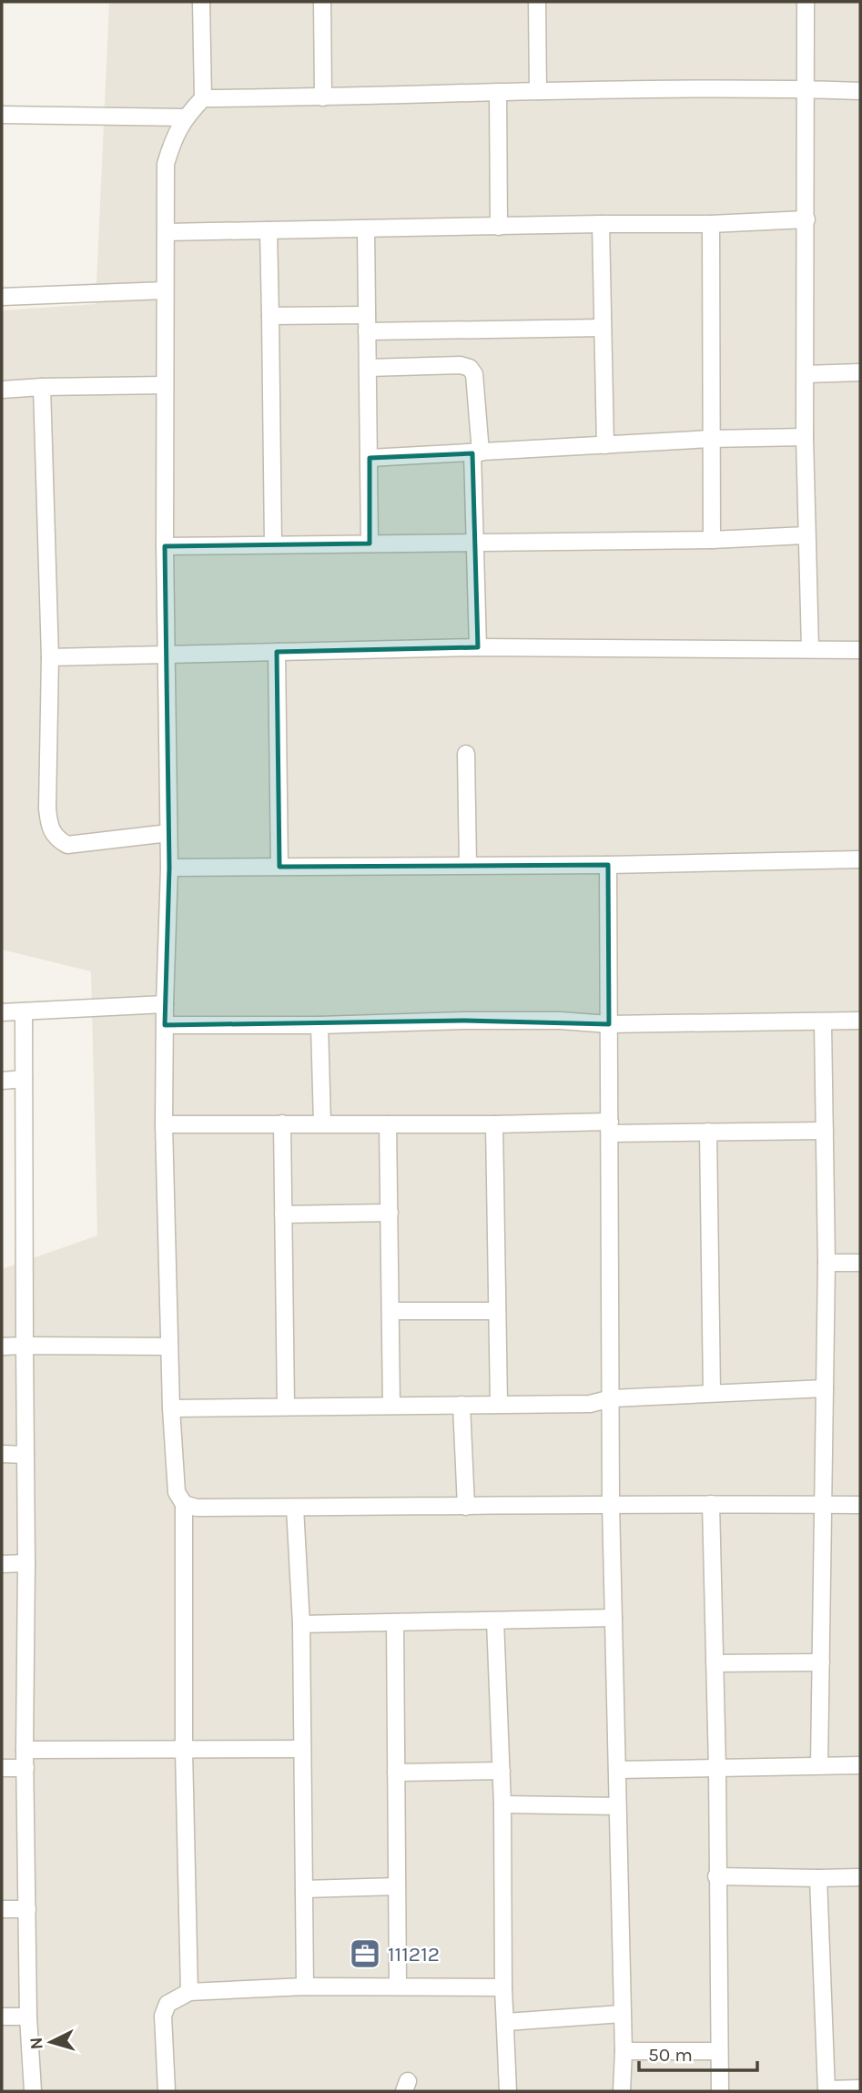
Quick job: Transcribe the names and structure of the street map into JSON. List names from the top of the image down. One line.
{"places":{"office":["111212"]},"scale_bar":"50 m","north":"left"}
